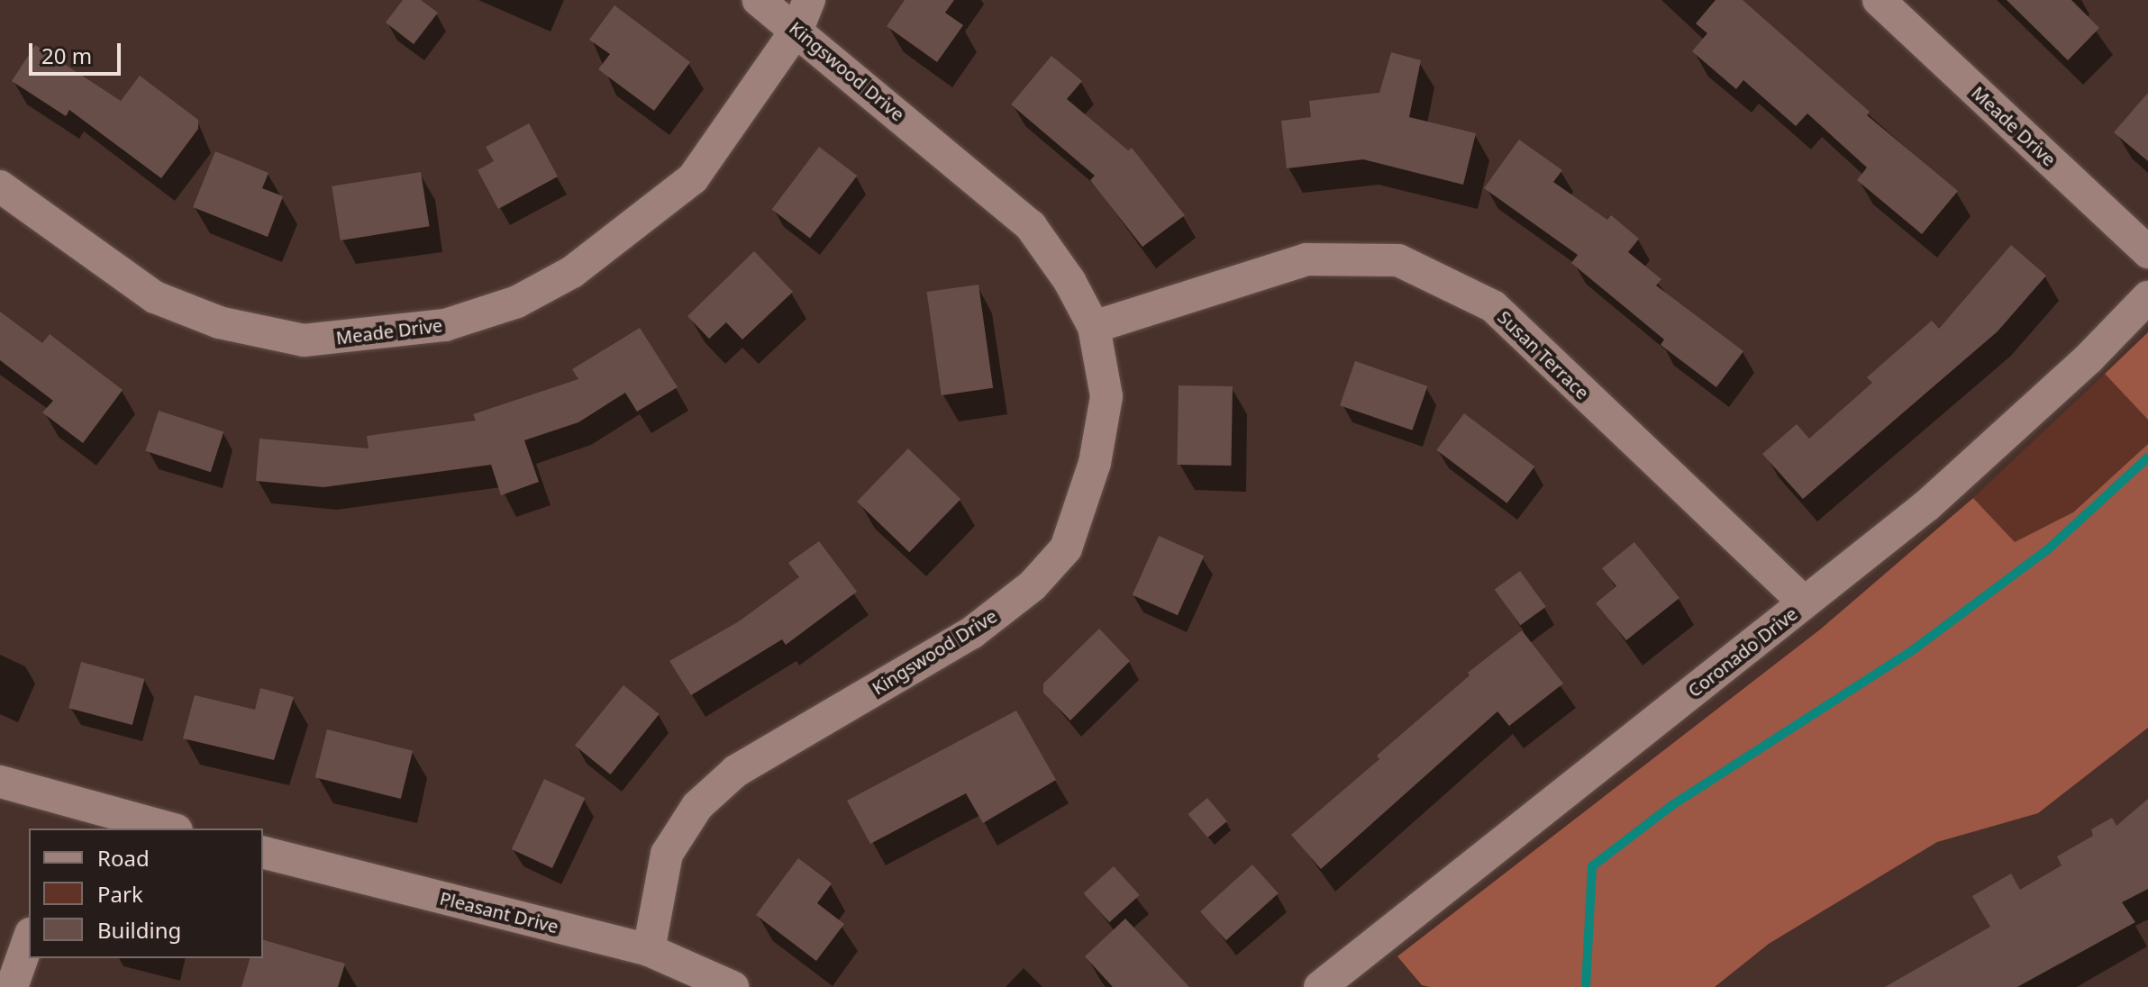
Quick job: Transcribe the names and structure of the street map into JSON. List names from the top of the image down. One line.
{"streets":{"street":["Kingswood Drive","Meade Drive","Susan Terrace","Coronado Drive","Pleasant Drive"]},"crossings":[["Kingswood Drive","Meade Drive"],["Kingswood Drive","Susan Terrace"],["Kingswood Drive","Pleasant Drive"],["Susan Terrace","Coronado Drive"]],"legend":["Road","Park","Building"],"scale_bar":"20 m"}
